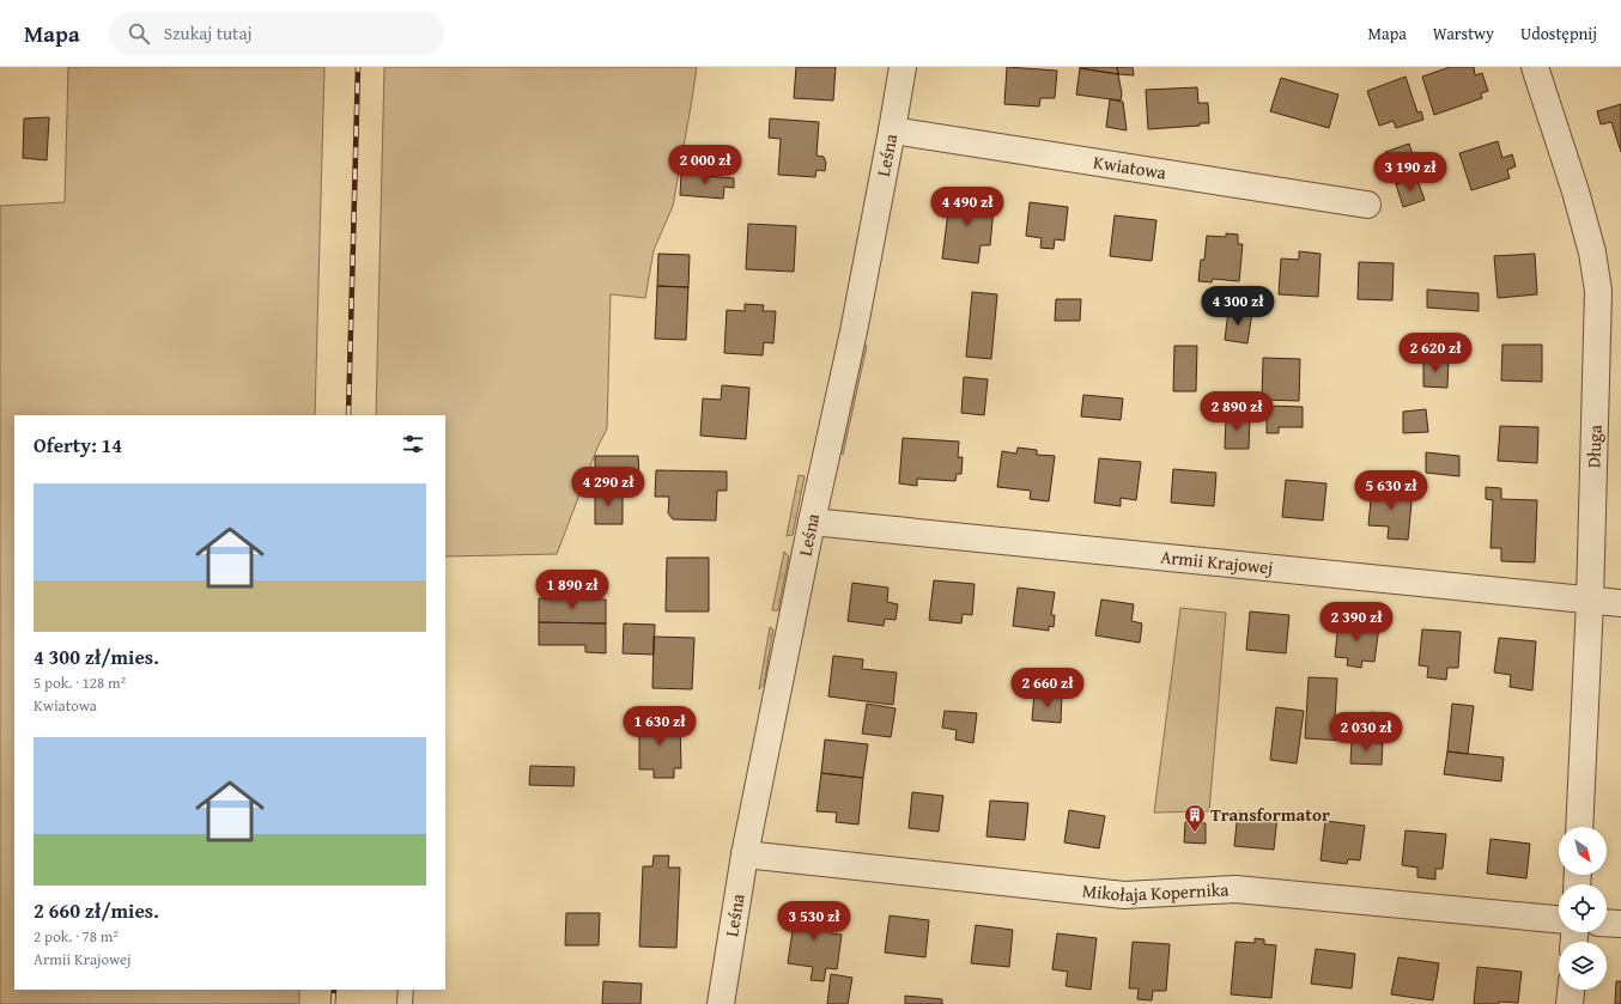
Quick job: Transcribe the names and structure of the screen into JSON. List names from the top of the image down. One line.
{"streets":{"street":["Leśna","Kwiatowa","Długa","Armii Krajowej","Mikołaja Kopernika"]},"crossings":[["Leśna","Kwiatowa"],["Leśna","Armii Krajowej"],["Leśna","Mikołaja Kopernika"],["Długa","Armii Krajowej"]],"places":{"building":["Transformator"]},"north":"bottom right","page":{"header":"Mapa","search":"Szukaj tutaj","nav":["Mapa","Warstwy","Udostępnij"],"price":["2 000 zł","3 190 zł","4 490 zł","4 300 zł","2 620 zł","2 890 zł","4 290 zł","5 630 zł","1 890 zł","2 390 zł","2 660 zł","1 630 zł","2 030 zł","3 530 zł"],"heading":"Oferty: 14","list":[{"name":"4 300 zł/mies.","note":"5 pok. · 128 m² · Kwiatowa"},{"name":"2 660 zł/mies.","note":"2 pok. · 78 m² · Armii Krajowej"}]}}
